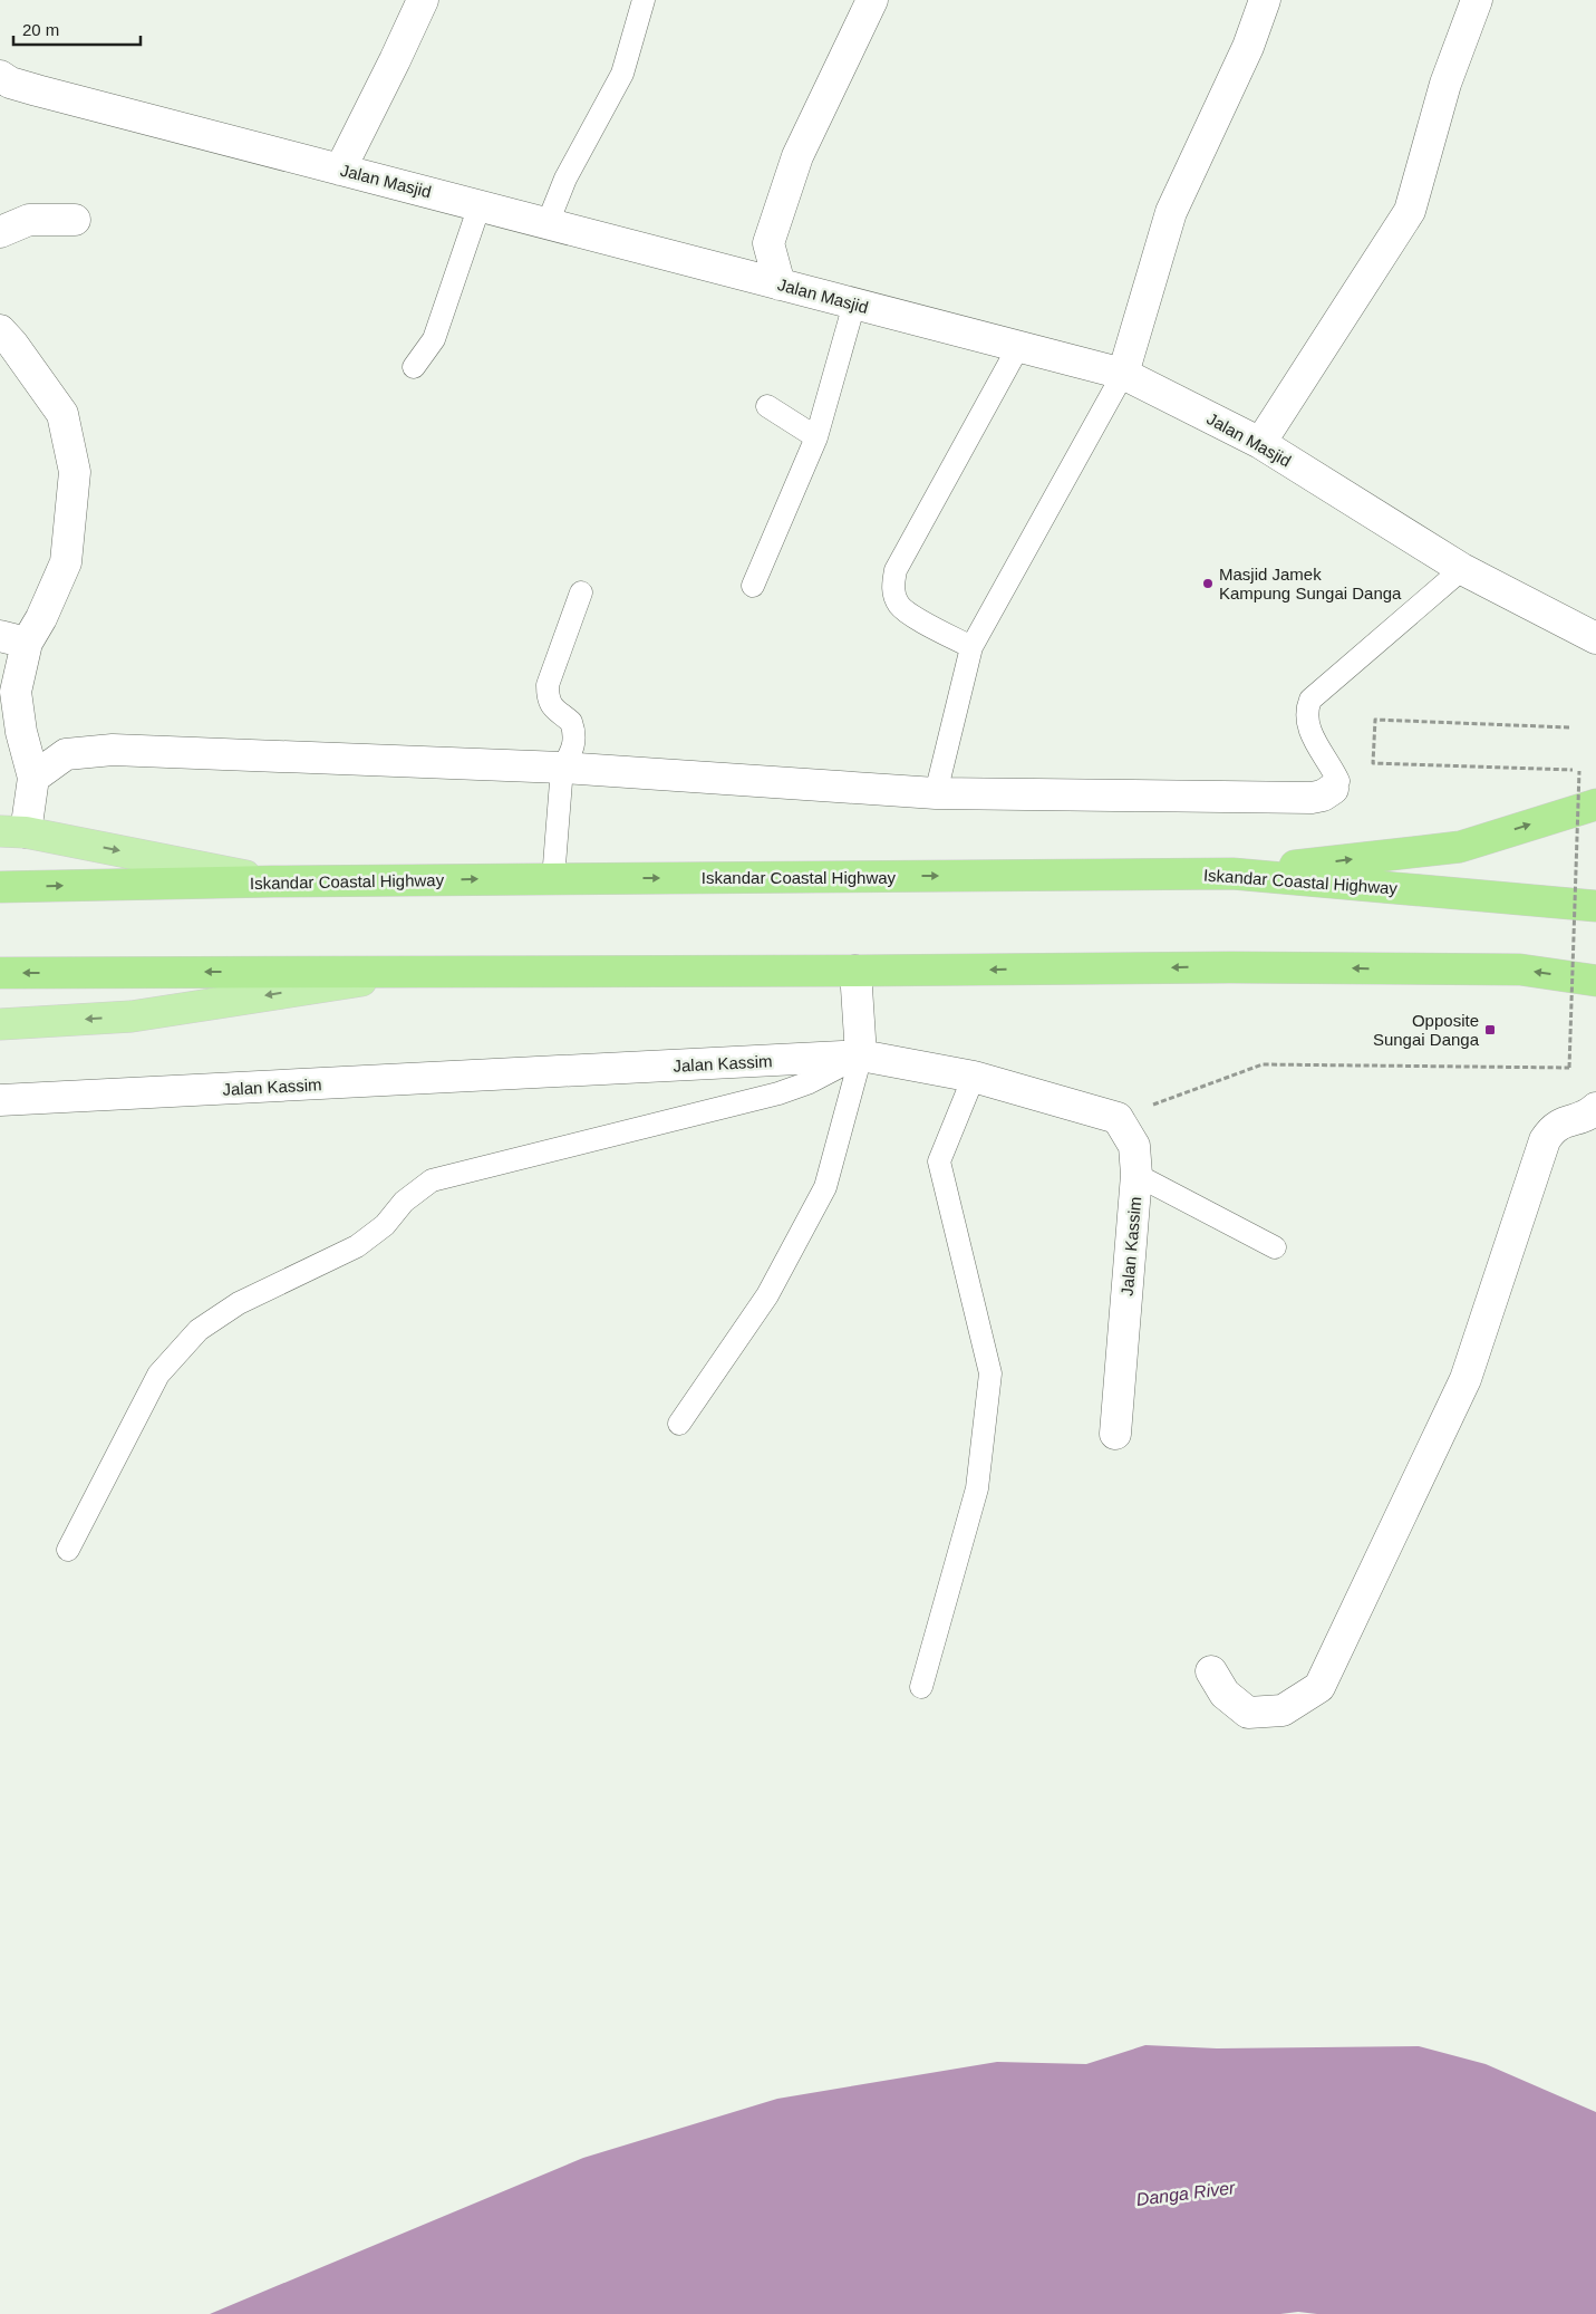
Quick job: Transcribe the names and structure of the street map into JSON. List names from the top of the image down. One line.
{"streets":{"highway":["Iskandar Coastal Highway"],"street":["Jalan Masjid","Jalan Kassim"]},"water":["Danga River"],"places":{"other":["Masjid Jamek Kampung Sungai Danga"],"transit":["Opposite Sungai Danga"]},"scale_bar":"20 m"}
